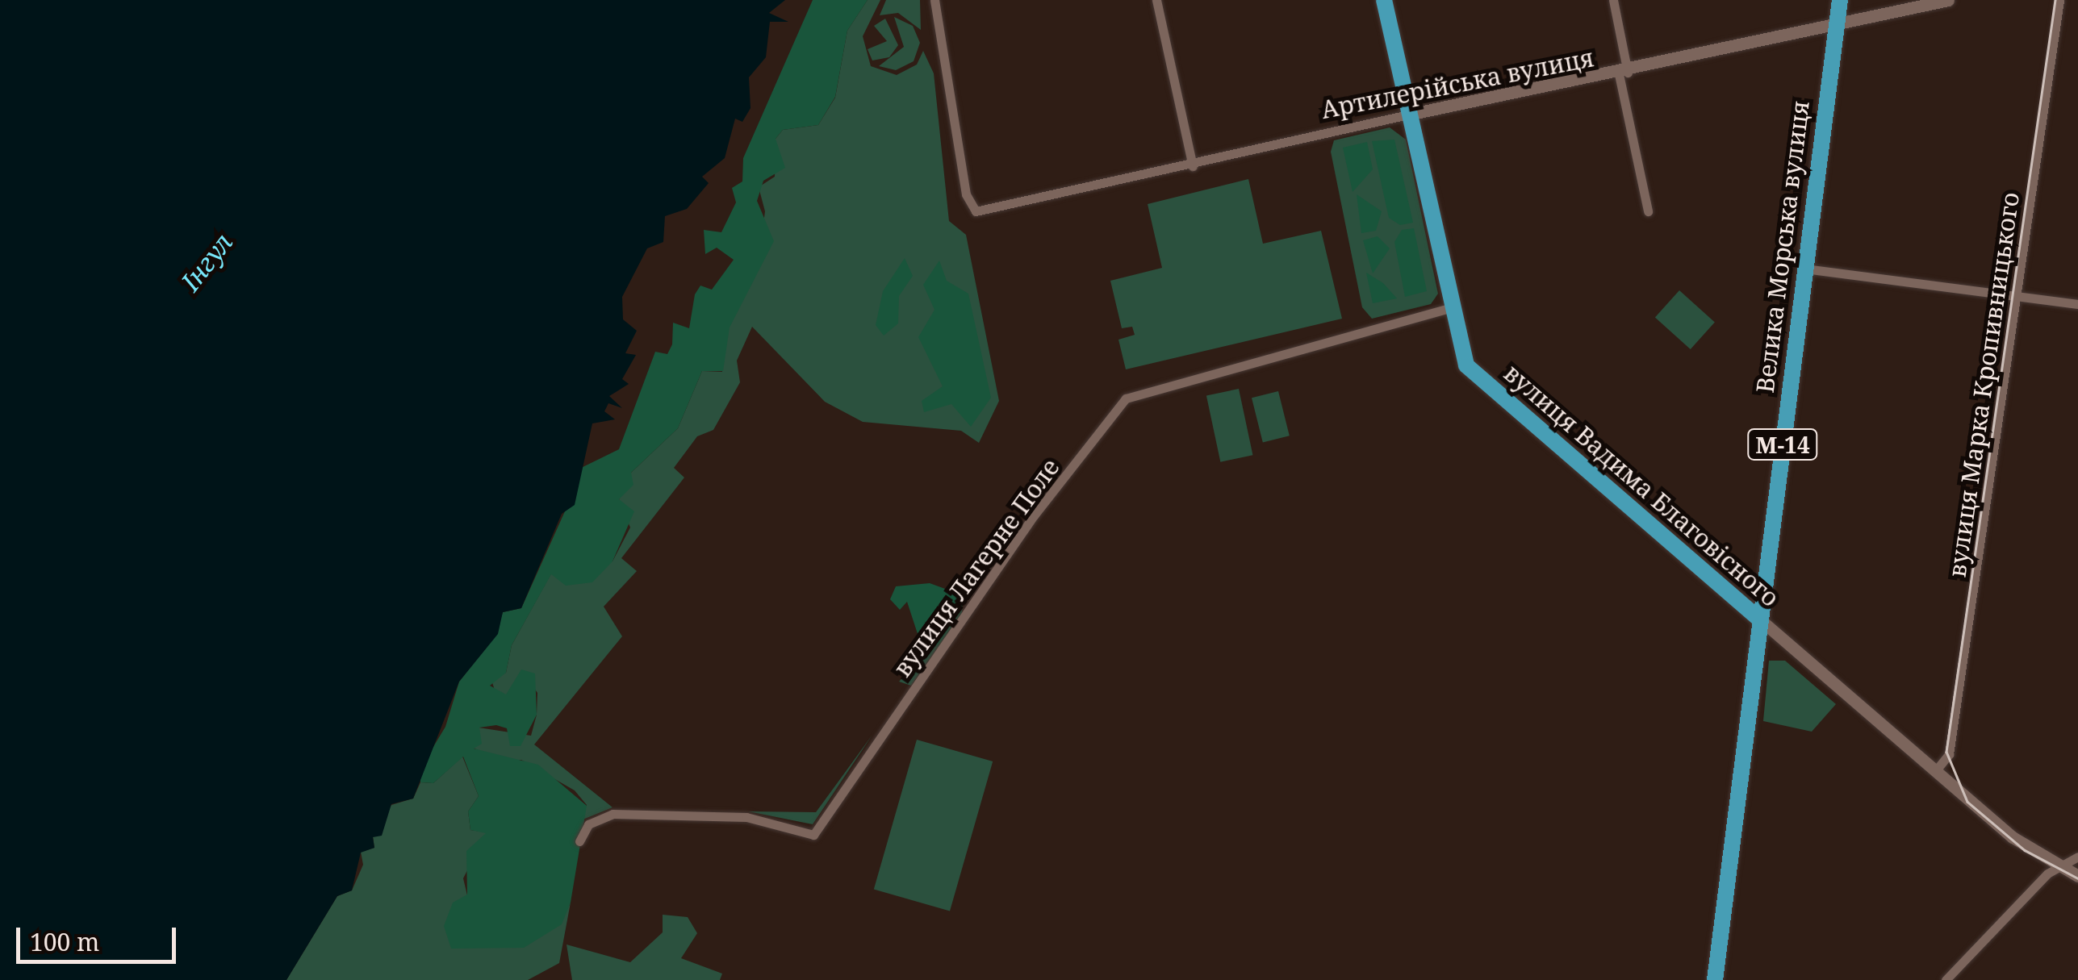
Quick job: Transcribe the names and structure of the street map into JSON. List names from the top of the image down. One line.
{"streets":{"highway":["Велика Морська вулиця","М-14","вулиця Вадима Благовісного"],"street":["Артилерійська вулиця","вулиця Марка Кропивницького","вулиця Лагерне Поле"]},"crossings":[["Артилерійська вулиця","Велика Морська вулиця"],["Артилерійська вулиця","вулиця Вадима Благовісного"],["Велика Морська вулиця","вулиця Вадима Благовісного"],["вулиця Марка Кропивницького","вулиця Вадима Благовісного"],["вулиця Вадима Благовісного","вулиця Лагерне Поле"]],"water":["Інгул"],"scale_bar":"100 m"}
